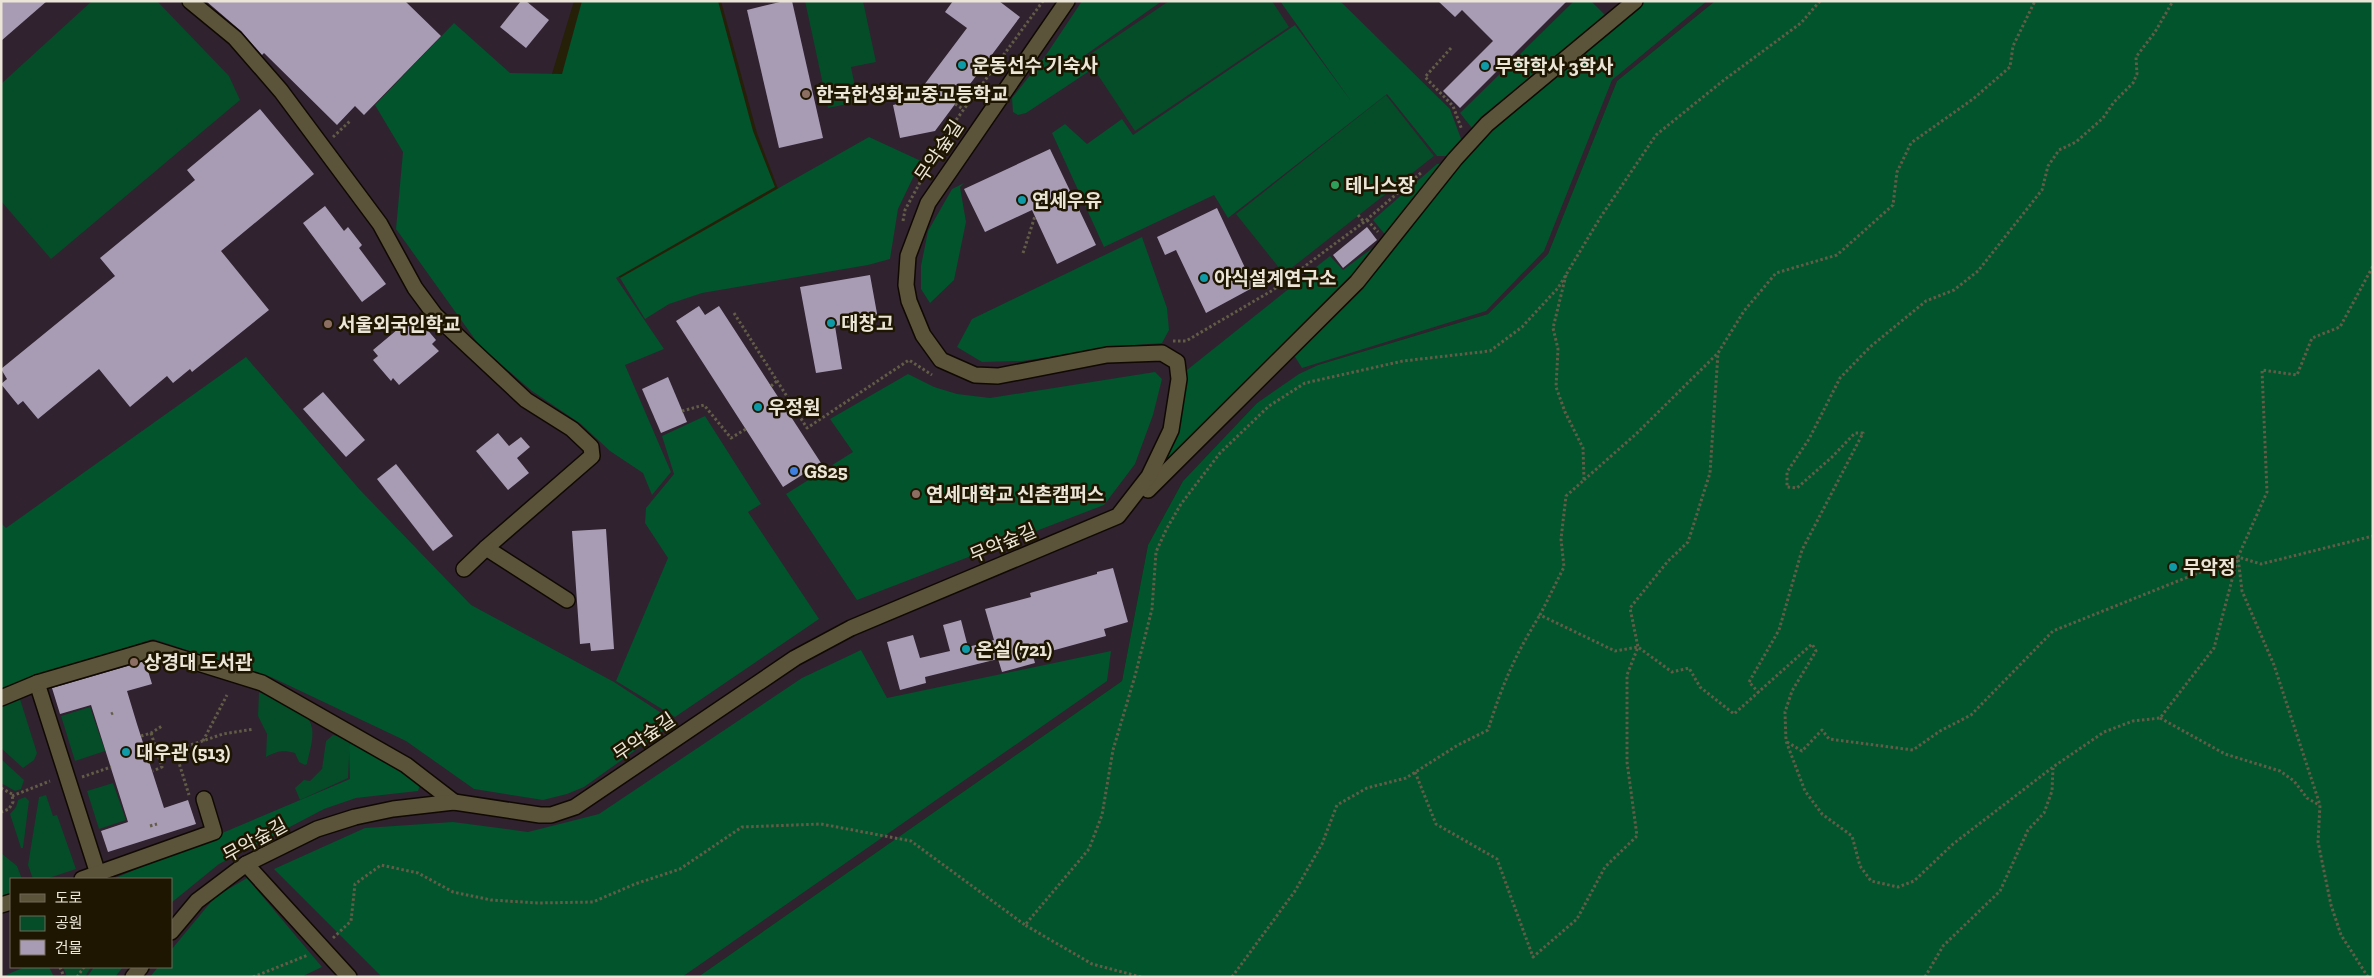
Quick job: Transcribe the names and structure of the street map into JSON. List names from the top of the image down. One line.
{"streets":{"street":["무악숲길"]},"places":["운동선수 기숙사","무학학사 3학사","한국한성화교중고등학교","테니스장","연세우유","아식설계연구소","대창고","서울외국인학교","우정원","GS25","연세대학교 신촌캠퍼스","무악정","온실 (721)","상경대 도서관","대우관 (513)"],"legend":["도로","공원","건물"]}
